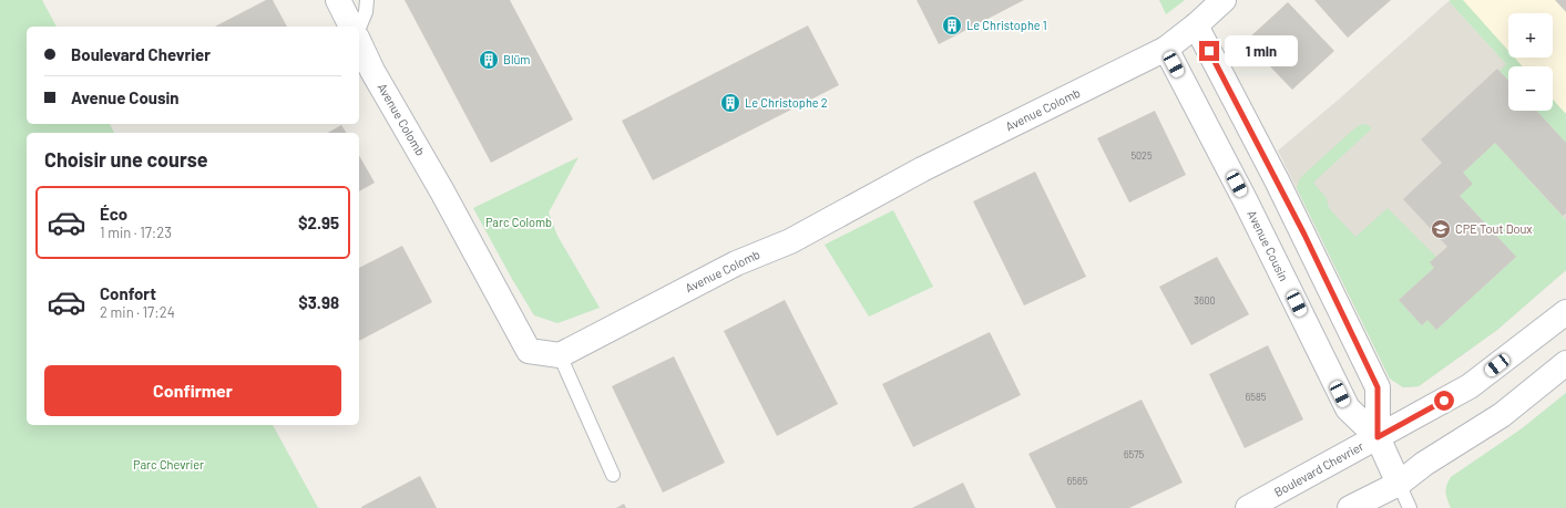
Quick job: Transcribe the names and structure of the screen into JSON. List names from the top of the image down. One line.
{"streets":{"street":["Avenue Colomb","Avenue Cousin","Boulevard Chevrier"]},"crossings":[["Avenue Colomb","Avenue Cousin"],["Avenue Cousin","Boulevard Chevrier"]],"parks":["Parc Colomb","Parc Chevrier"],"places":{"building":["Le Christophe 1","Blüm","Le Christophe 2"],"school or university":["CPE Tout Doux"]},"house_numbers":["5025","3600","6585","6575","6565"],"page":{"map_buttons":["+","−"],"banner":["Boulevard Chevrier","Avenue Cousin"],"bubble":"1 min","heading":"Choisir une course","list":[{"name":"Éco","note":"1 min · 17:23","value":"$2.95"},{"name":"Confort","note":"2 min · 17:24","value":"$3.98"}],"buttons":"Confirmer"}}
